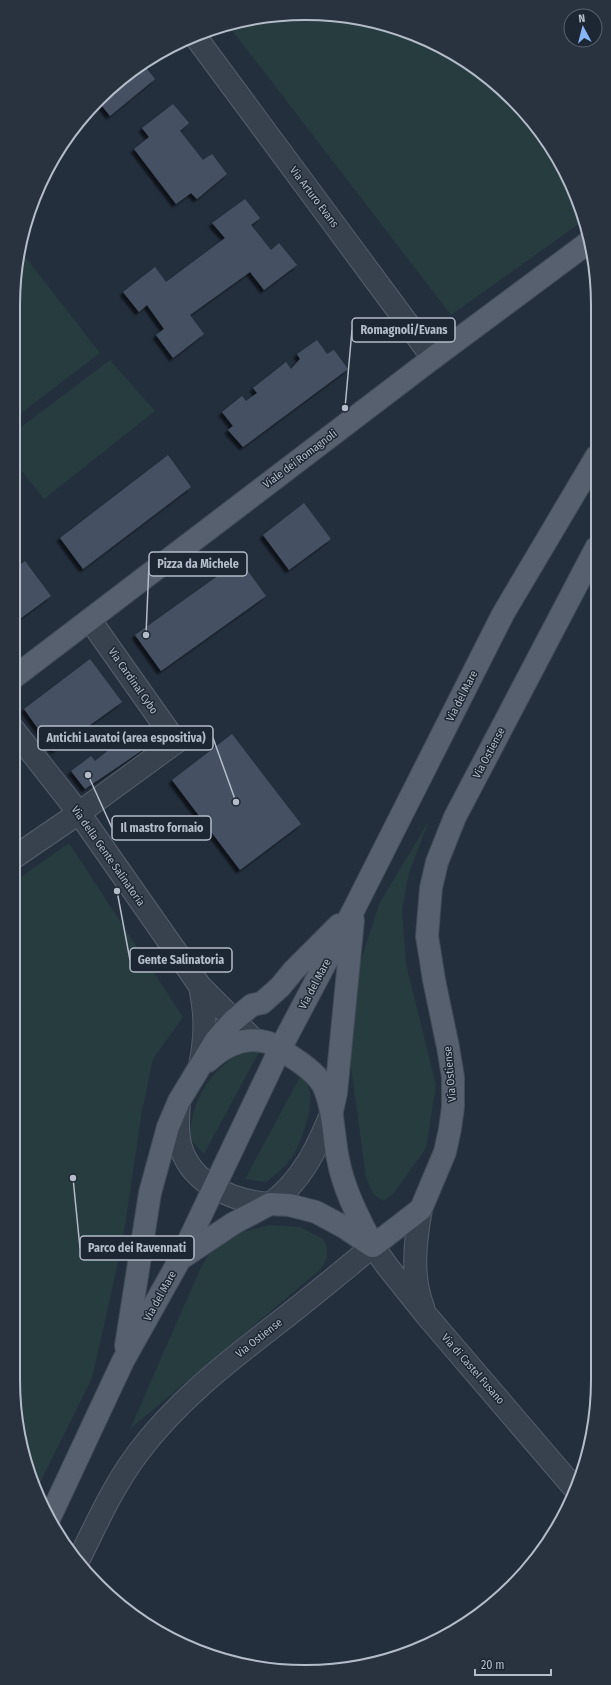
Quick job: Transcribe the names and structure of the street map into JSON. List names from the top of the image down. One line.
{"streets":{"main road":["Viale dei Romagnoli","Via del Mare","Via Ostiense"],"street":["Via Arturo Evans","Via Cardinal Cybo","Via della Gente Salinatoria","Via di Castel Fusano"]},"crossings":[["Via Arturo Evans","Viale dei Romagnoli"],["Viale dei Romagnoli","Via Cardinal Cybo"],["Via Cardinal Cybo","Via della Gente Salinatoria"],["Via Ostiense","Via di Castel Fusano"]],"places":["Romagnoli/Evans","Pizza da Michele","Il mastro fornaio","Antichi Lavatoi (area espositiva)","Gente Salinatoria","Parco dei Ravennati"],"scale_bar":"20 m","north":"top"}
